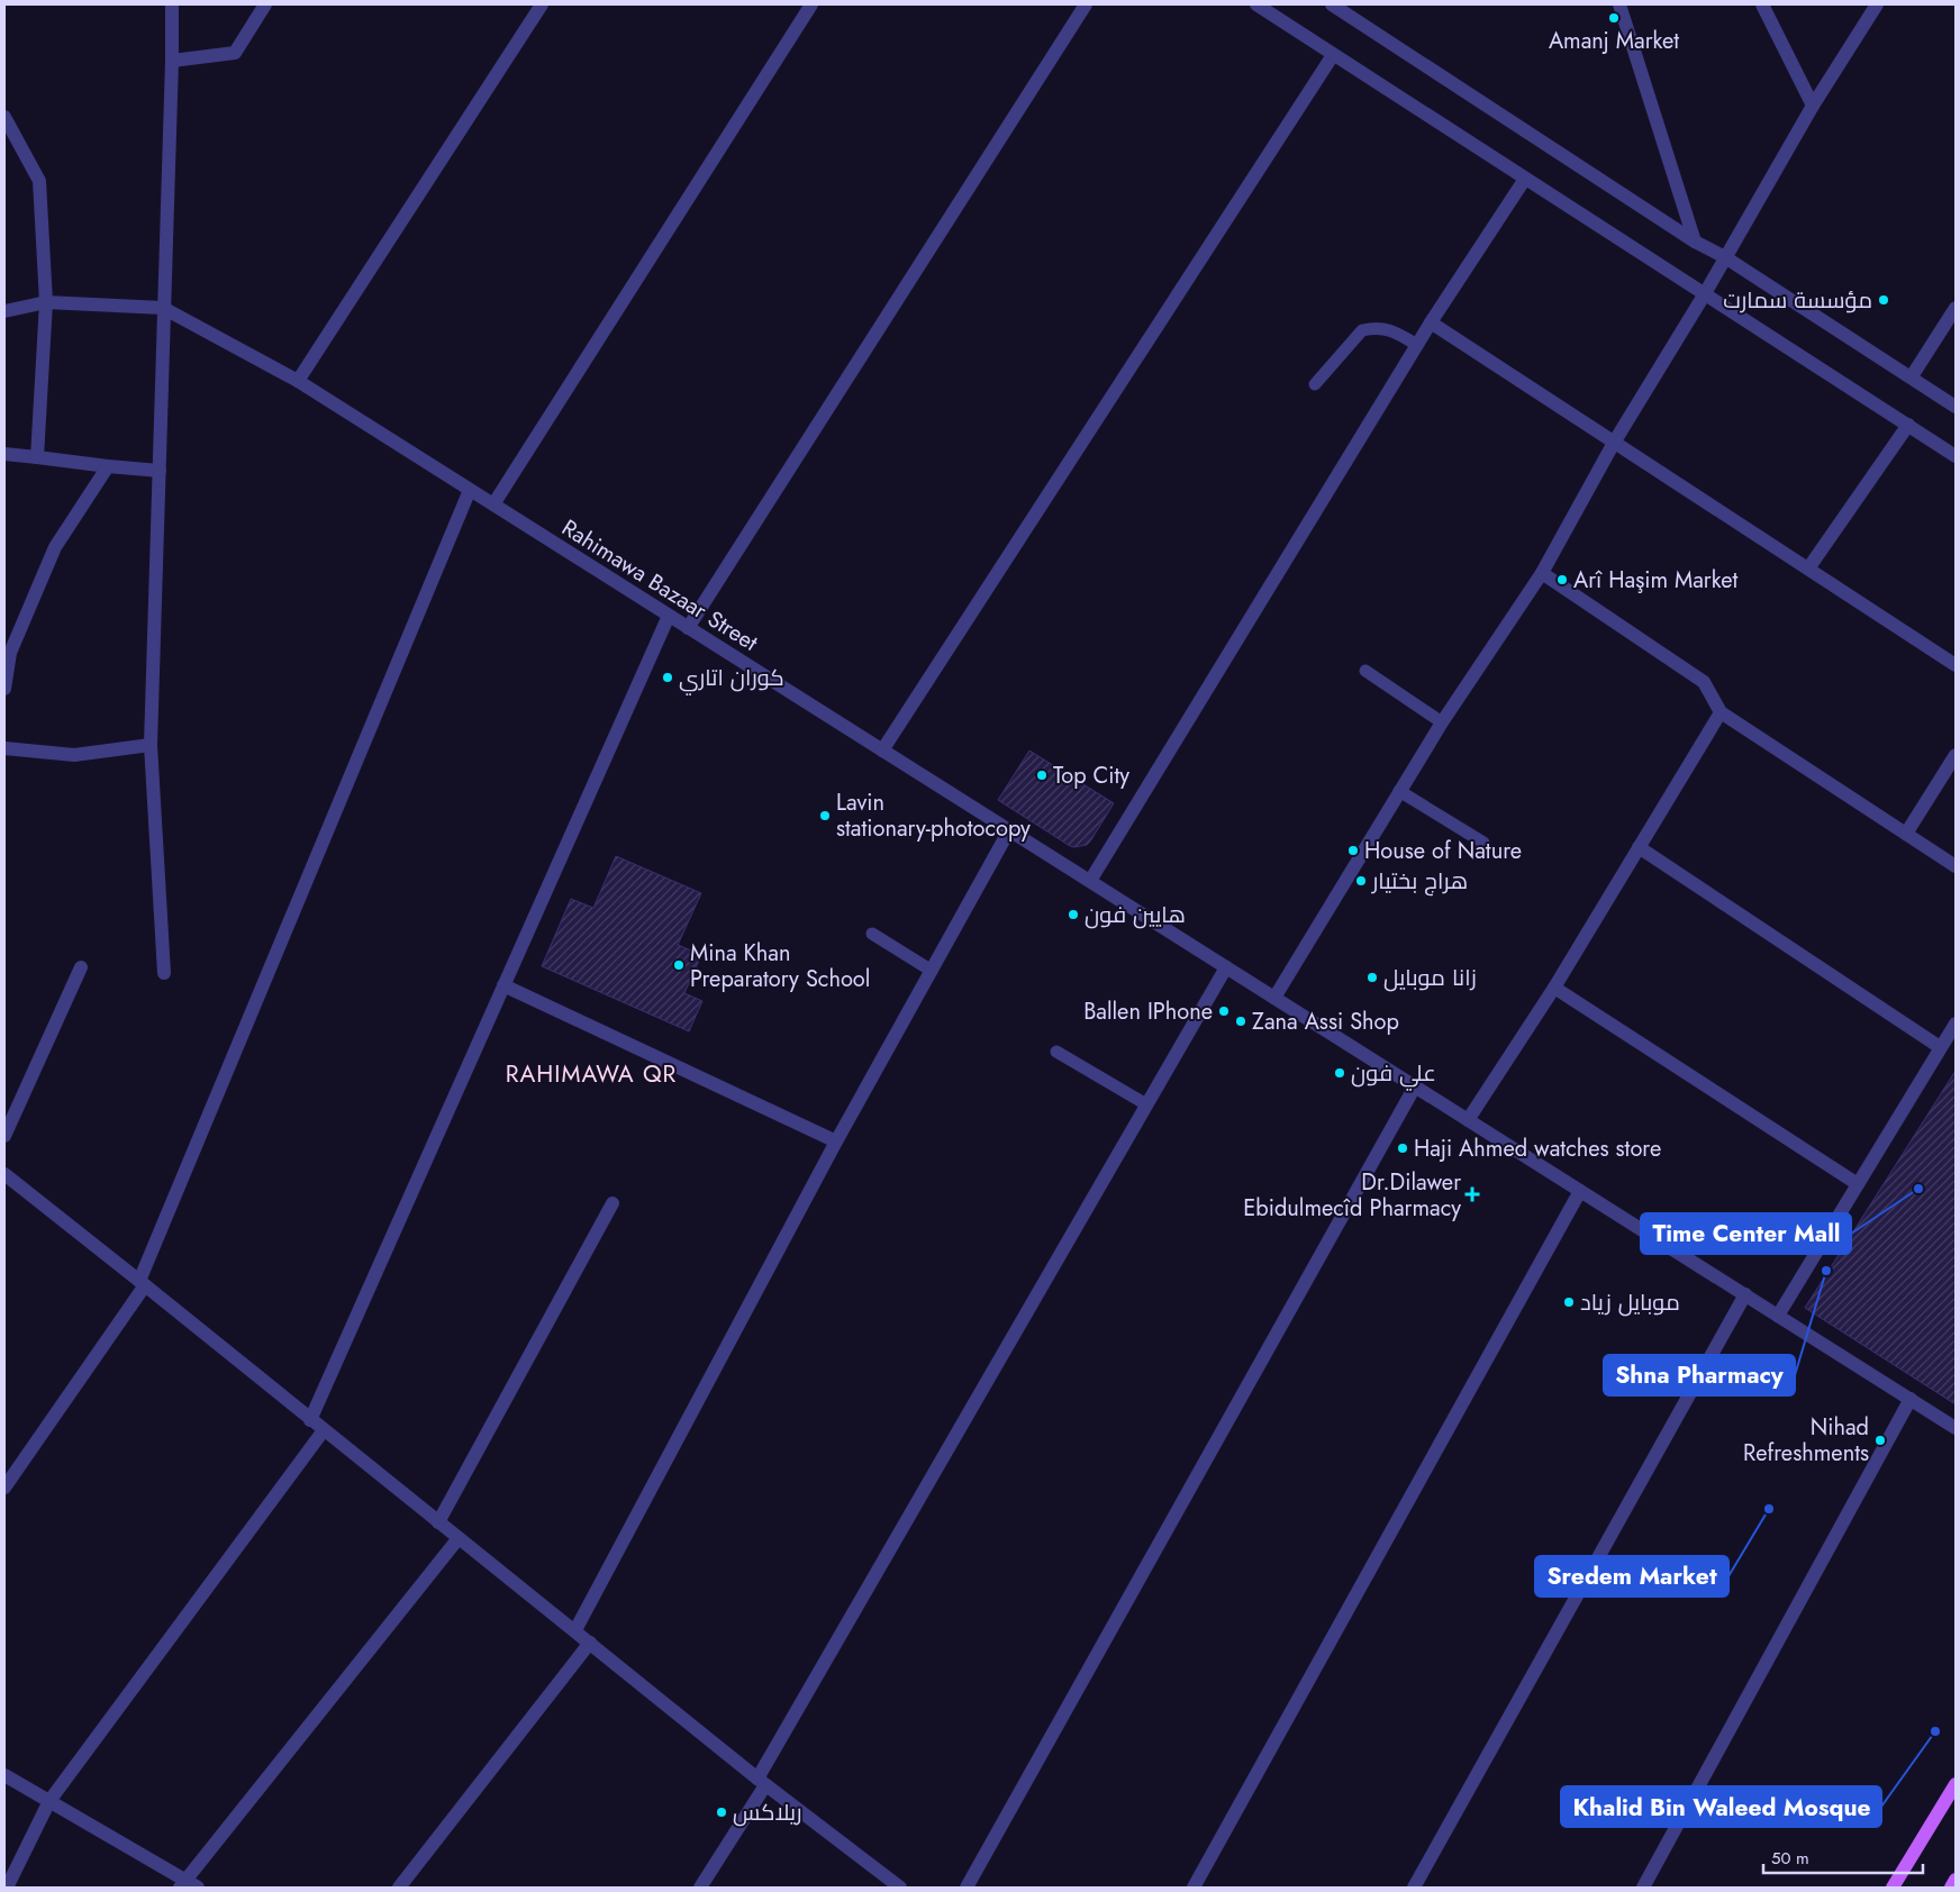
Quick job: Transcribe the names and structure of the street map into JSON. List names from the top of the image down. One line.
{"streets":{"street":["Rahimawa Bazaar Street"]},"districts":["RAHIMAWA QR"],"places":{"other":["Amanj Market","مؤسسة سمارت","Arî Haşim Market","كوران اتاري","Top City","Lavin stationary-photocopy","House of Nature","هراج بختيار","هايين فون","Mina Khan Preparatory School","زانا موبايل","Ballen IPhone","Zana Assi Shop","علي فون","Haji Ahmed watches store","Time Center Mall","Shna Pharmacy","موبايل زياد","Nihad Refreshments","Sredem Market","Khalid Bin Waleed Mosque","ریلاکس"],"health":["Dr.Dilawer Ebidulmecîd Pharmacy"]},"scale_bar":"50 m"}
